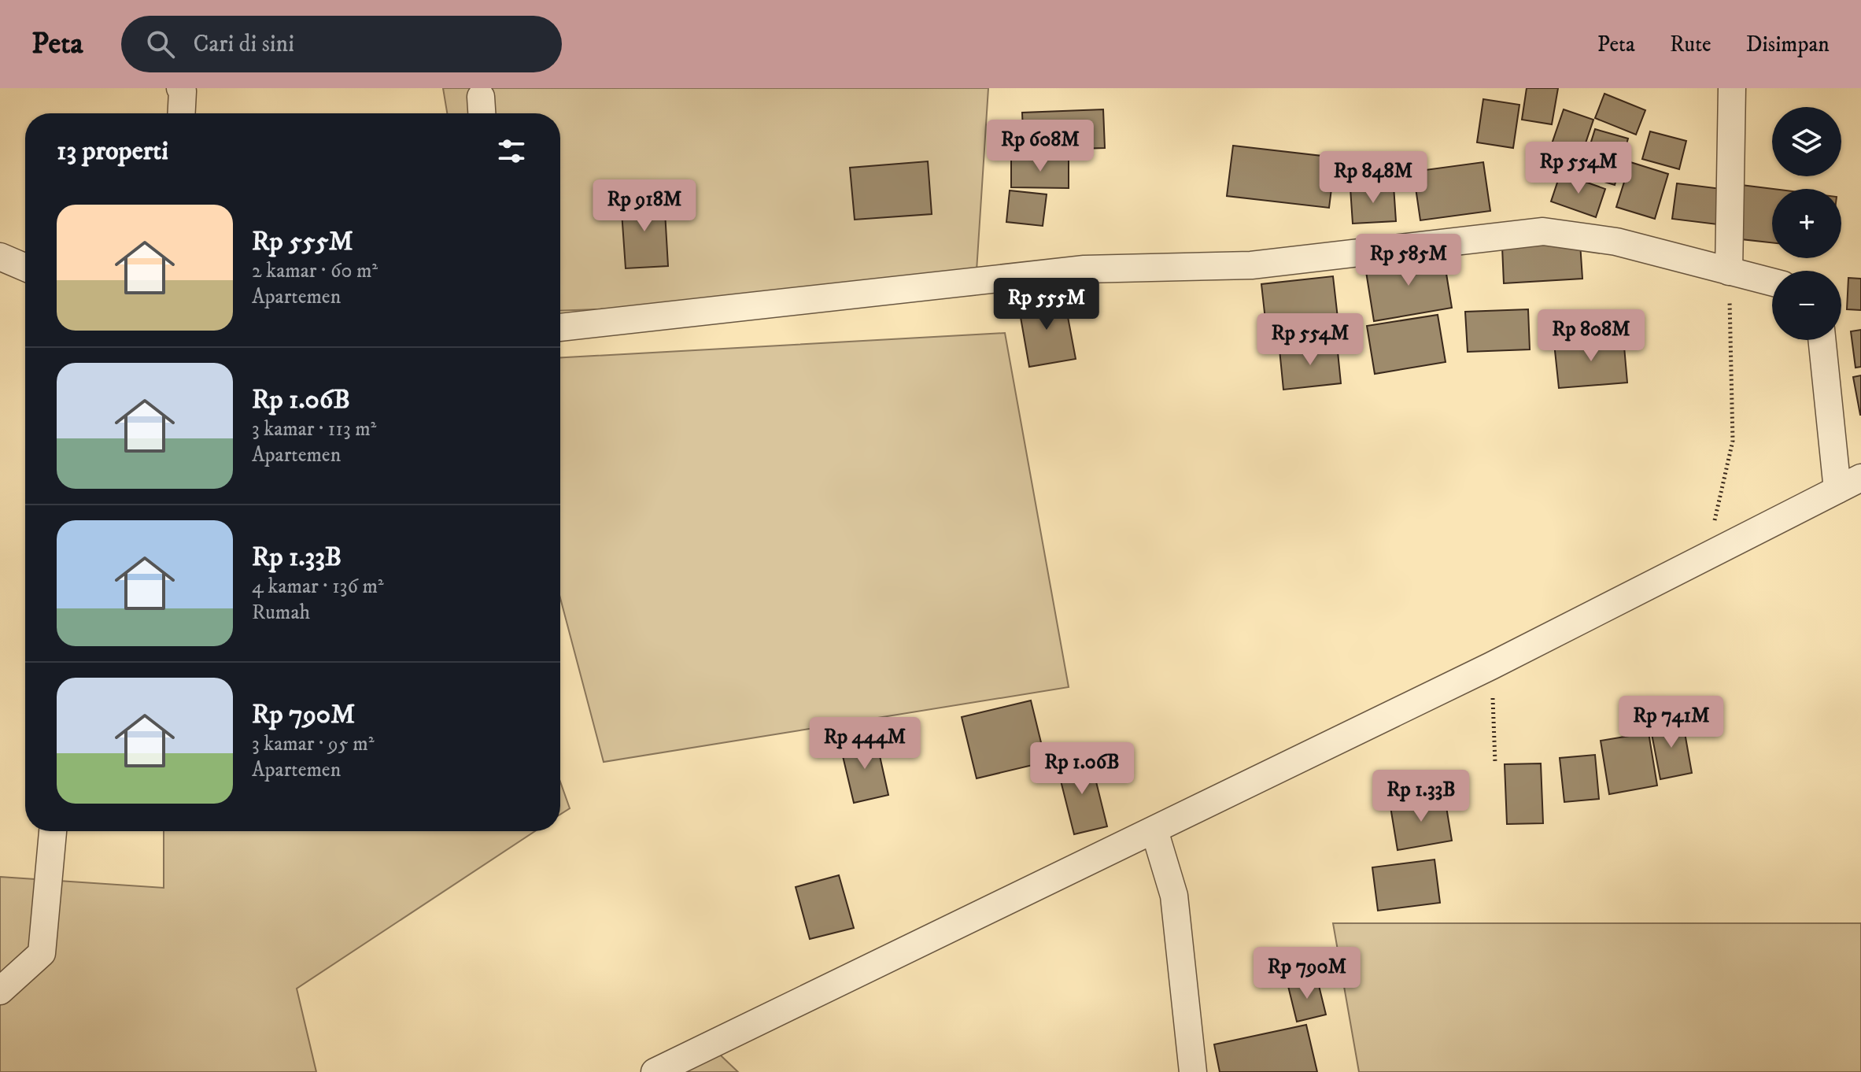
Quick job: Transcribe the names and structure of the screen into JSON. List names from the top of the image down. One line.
{"page":{"header":"Peta","search":"Cari di sini","nav":["Peta","Rute","Disimpan"],"map_buttons":["+","−"],"heading":"13 properti","price":["Rp 608M","Rp 554M","Rp 848M","Rp 918M","Rp 585M","Rp 555M","Rp 808M","Rp 554M","Rp 741M","Rp 444M","Rp 1.06B","Rp 1.33B","Rp 790M"],"list":[{"name":"Rp 555M","note":"2 kamar · 60 m² · Apartemen"},{"name":"Rp 1.06B","note":"3 kamar · 113 m² · Apartemen"},{"name":"Rp 1.33B","note":"4 kamar · 136 m² · Rumah"},{"name":"Rp 790M","note":"3 kamar · 95 m² · Apartemen"}]}}
